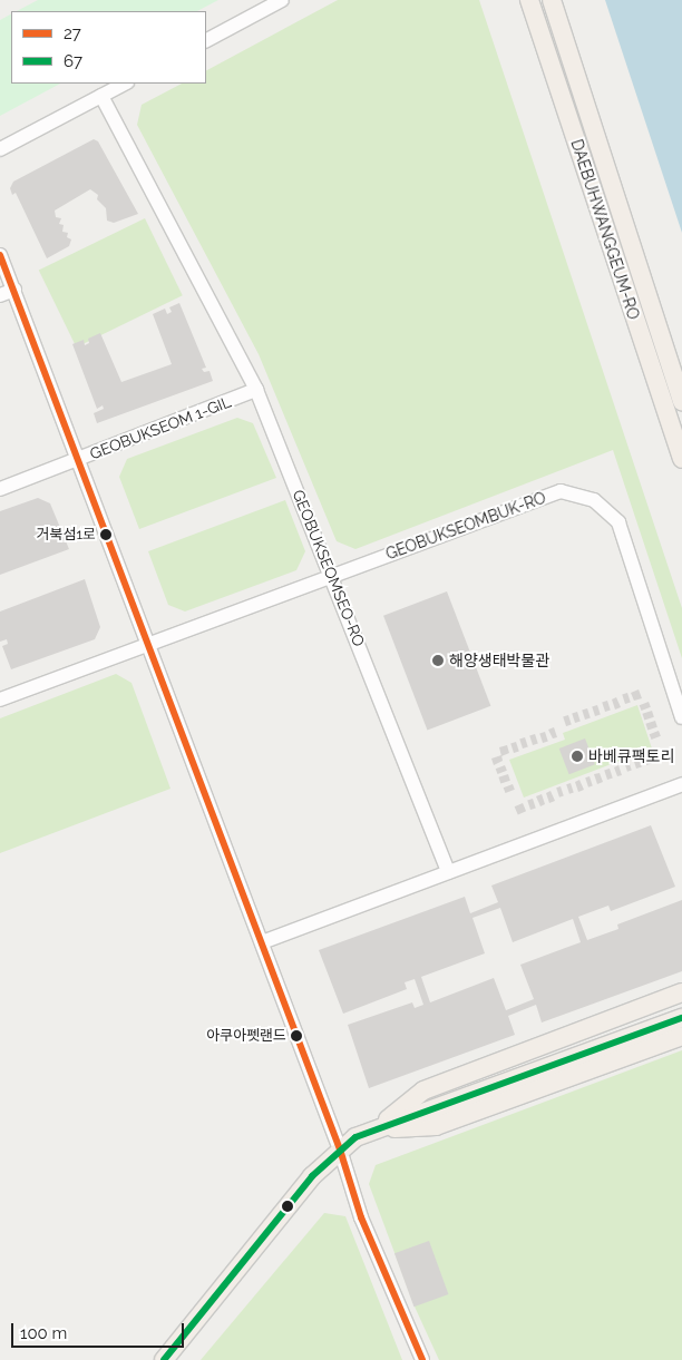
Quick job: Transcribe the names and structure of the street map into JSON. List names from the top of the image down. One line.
{"streets":{"main road":["DAEBUHWANGGEUM-RO"],"street":["GEOBUKSEOM 1-GIL","GEOBUKSEOMBUK-RO","GEOBUKSEOMSEO-RO"]},"crossings":[["GEOBUKSEOM 1-GIL","GEOBUKSEOMSEO-RO"],["GEOBUKSEOMBUK-RO","GEOBUKSEOMSEO-RO"]],"places":["거북섬1로","해양생태박물관","바베큐팩토리","아쿠아펫랜드"],"lines":["transit line 27","transit line 67"],"legend":["27","67"],"scale_bar":"100 m"}
